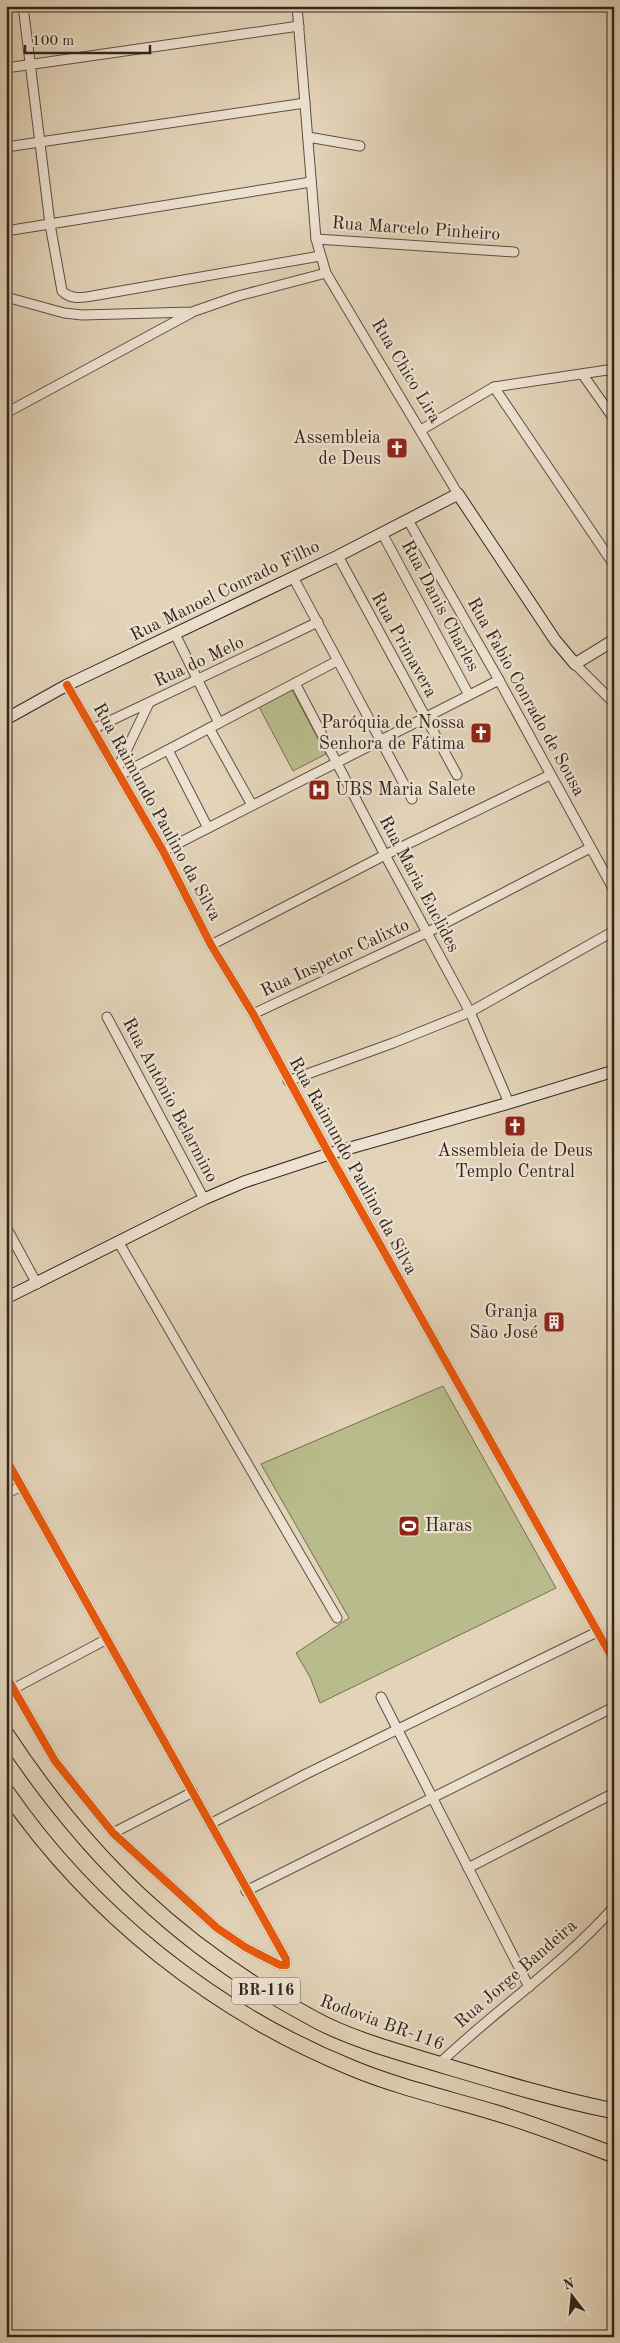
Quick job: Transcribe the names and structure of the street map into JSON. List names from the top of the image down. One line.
{"streets":{"highway":["BR-116","Rodovia BR-116"],"street":["Rua Marcelo Pinheiro","Rua Chico Lira","Rua Manoel Conrado Filho","Rua Danis Charles","Rua Primavera","Rua do Melo","Rua Fabio Conrado de Sousa","Rua Raimundo Paulino da Silva","Rua Maria Euclides","Rua Inspetor Calixto","Rua Antônio Belarmino","Rua Jorge Bandeira"]},"crossings":[["Rua Marcelo Pinheiro","Rua Chico Lira"],["Rua Chico Lira","Rua Manoel Conrado Filho"],["Rua Manoel Conrado Filho","Rua Danis Charles"],["Rua Manoel Conrado Filho","Rua Primavera"],["Rua Manoel Conrado Filho","Rua Fabio Conrado de Sousa"],["Rua Manoel Conrado Filho","Rua Raimundo Paulino da Silva"],["Rua do Melo","Rua Raimundo Paulino da Silva"],["Rua Fabio Conrado de Sousa","Rua Inspetor Calixto"],["Rua Raimundo Paulino da Silva","Rua Inspetor Calixto"],["Rua Maria Euclides","Rua Inspetor Calixto"],["Rua Jorge Bandeira","Rodovia BR-116"]],"places":{"church":["Assembleia de Deus","Paróquia de Nossa Senhora de Fátima","Assembleia de Deus Templo Central"],"hospital":["UBS Maria Salete"],"building":["Granja São José"],"sports":["Haras"]},"scale_bar":"100 m","north":"top"}
